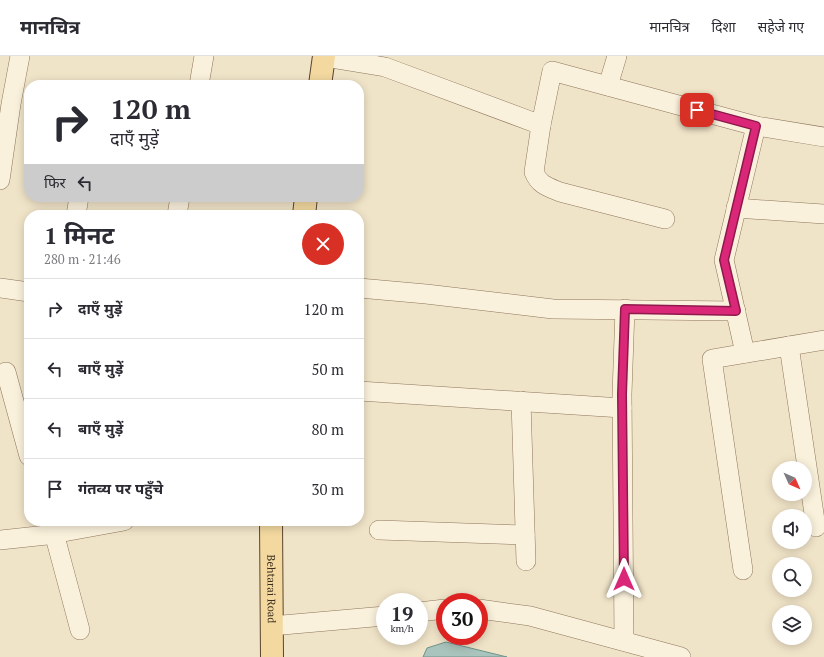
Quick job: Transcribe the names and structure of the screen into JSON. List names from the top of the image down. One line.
{"streets":{"main road":["Behtarai Road"]},"north":"bottom right","page":{"header":"मानचित्र","nav":["मानचित्र","दिशा","सहेजे गए"],"turn":["120 m","दाएँ मुड़ें"],"then":"फिर","heading":["1 मिनट","280 m · 21:46"],"list":[{"name":"दाएँ मुड़ें","value":"120 m"},{"name":"बाएँ मुड़ें","value":"50 m"},{"name":"बाएँ मुड़ें","value":"80 m"},{"name":"गंतव्य पर पहुँचे","value":"30 m"}],"speed":"19 km/h","limit":"30"}}
